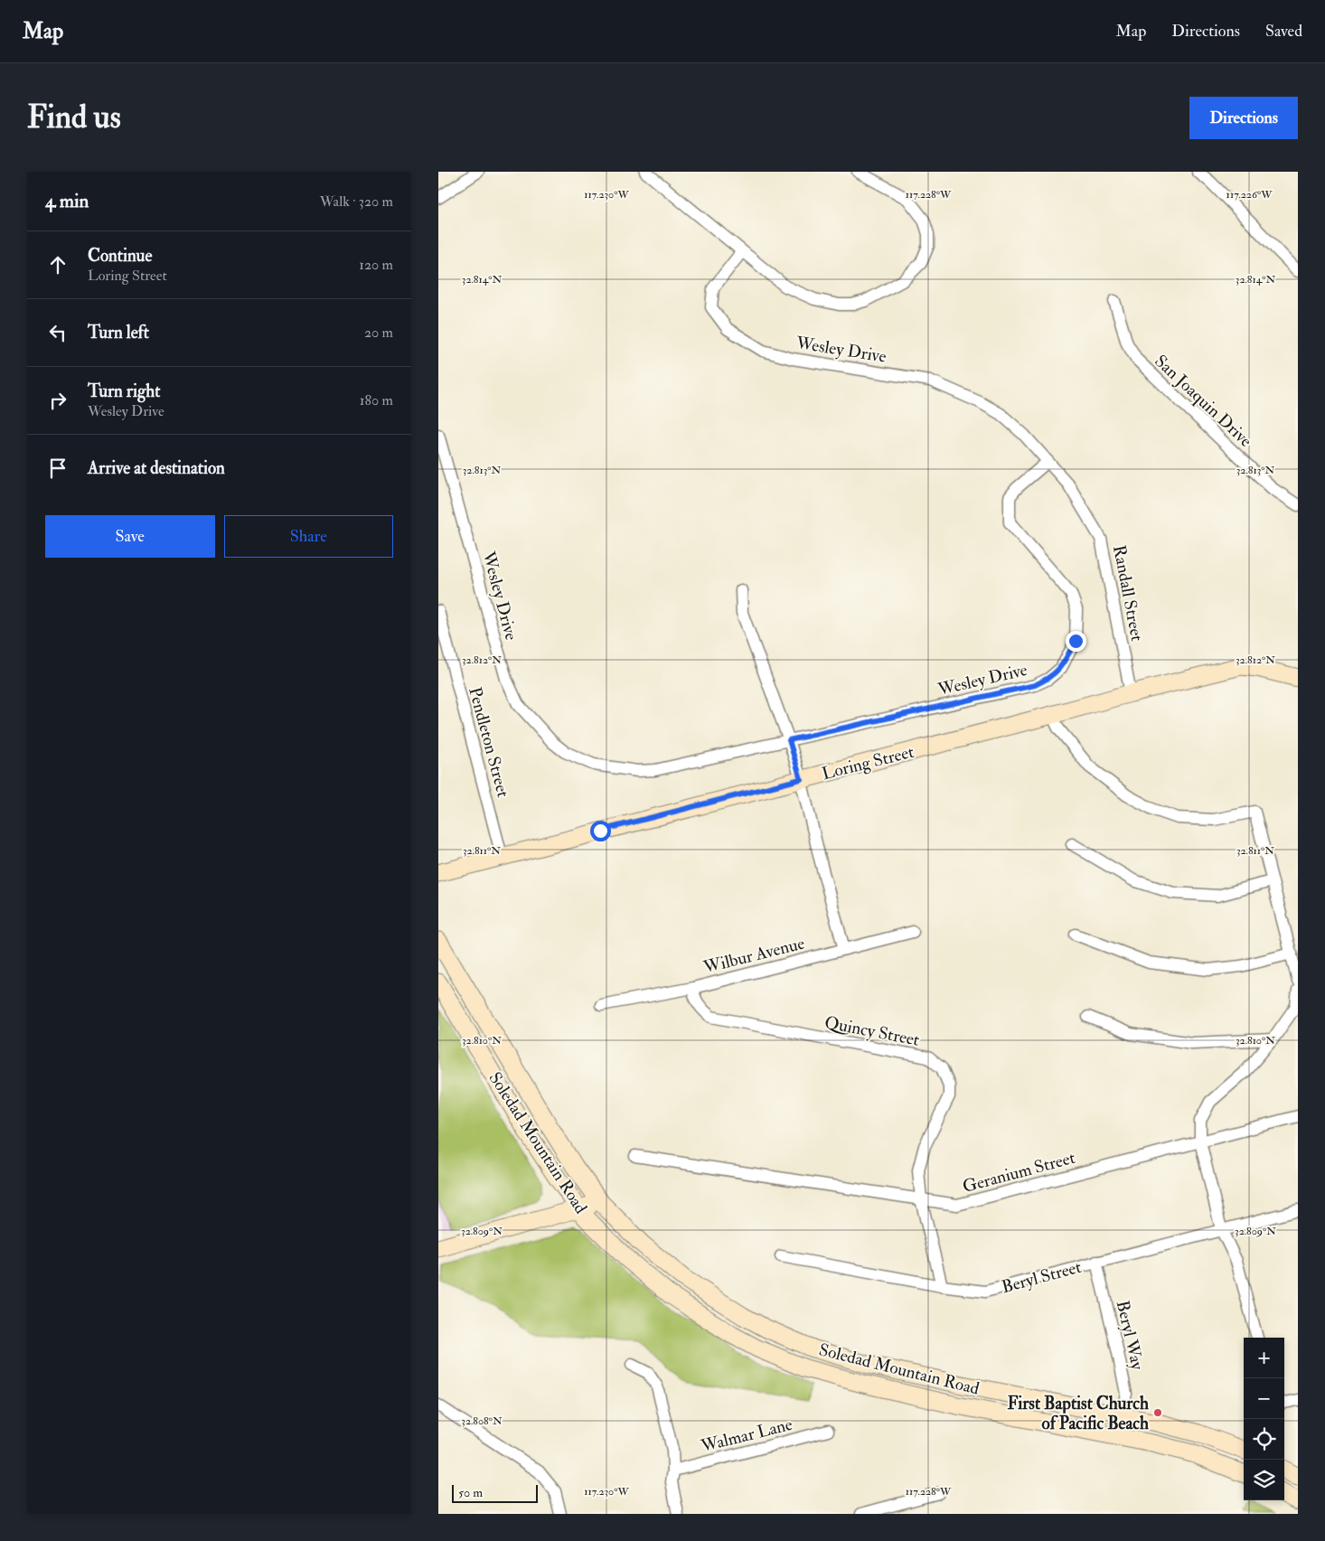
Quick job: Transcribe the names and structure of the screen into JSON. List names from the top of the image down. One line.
{"streets":{"main road":["Loring Street","Soledad Mountain Road"],"street":["Wesley Drive","San Joaquin Drive","Randall Street","Pendleton Street","Wilbur Avenue","Quincy Street","Geranium Street","Beryl Street","Beryl Way","Walmar Lane"]},"crossings":[["Wesley Drive","Randall Street"],["Randall Street","Loring Street"],["Pendleton Street","Loring Street"],["Wilbur Avenue","Quincy Street"],["Quincy Street","Geranium Street"],["Quincy Street","Beryl Street"],["Soledad Mountain Road","Beryl Way"],["Beryl Street","Beryl Way"]],"places":["First Baptist Church of Pacific Beach"],"scale_bar":"50 m","page":{"header":"Map","nav":["Map","Directions","Saved"],"buttons":["Directions",["Save","Share"]],"title":"Find us","heading":["4 min","Walk · 320 m"],"list":[["Continue","Loring Street","120 m"],["Turn left","20 m"],["Turn right","Wesley Drive","180 m"],"Arrive at destination"],"map_buttons":["+","−"],"scale":"50 m"},"coordinates":["117.230°W","117.228°W","117.226°W","32.814°N","32.813°N","32.812°N","32.811°N","32.810°N","32.809°N","32.808°N"]}
